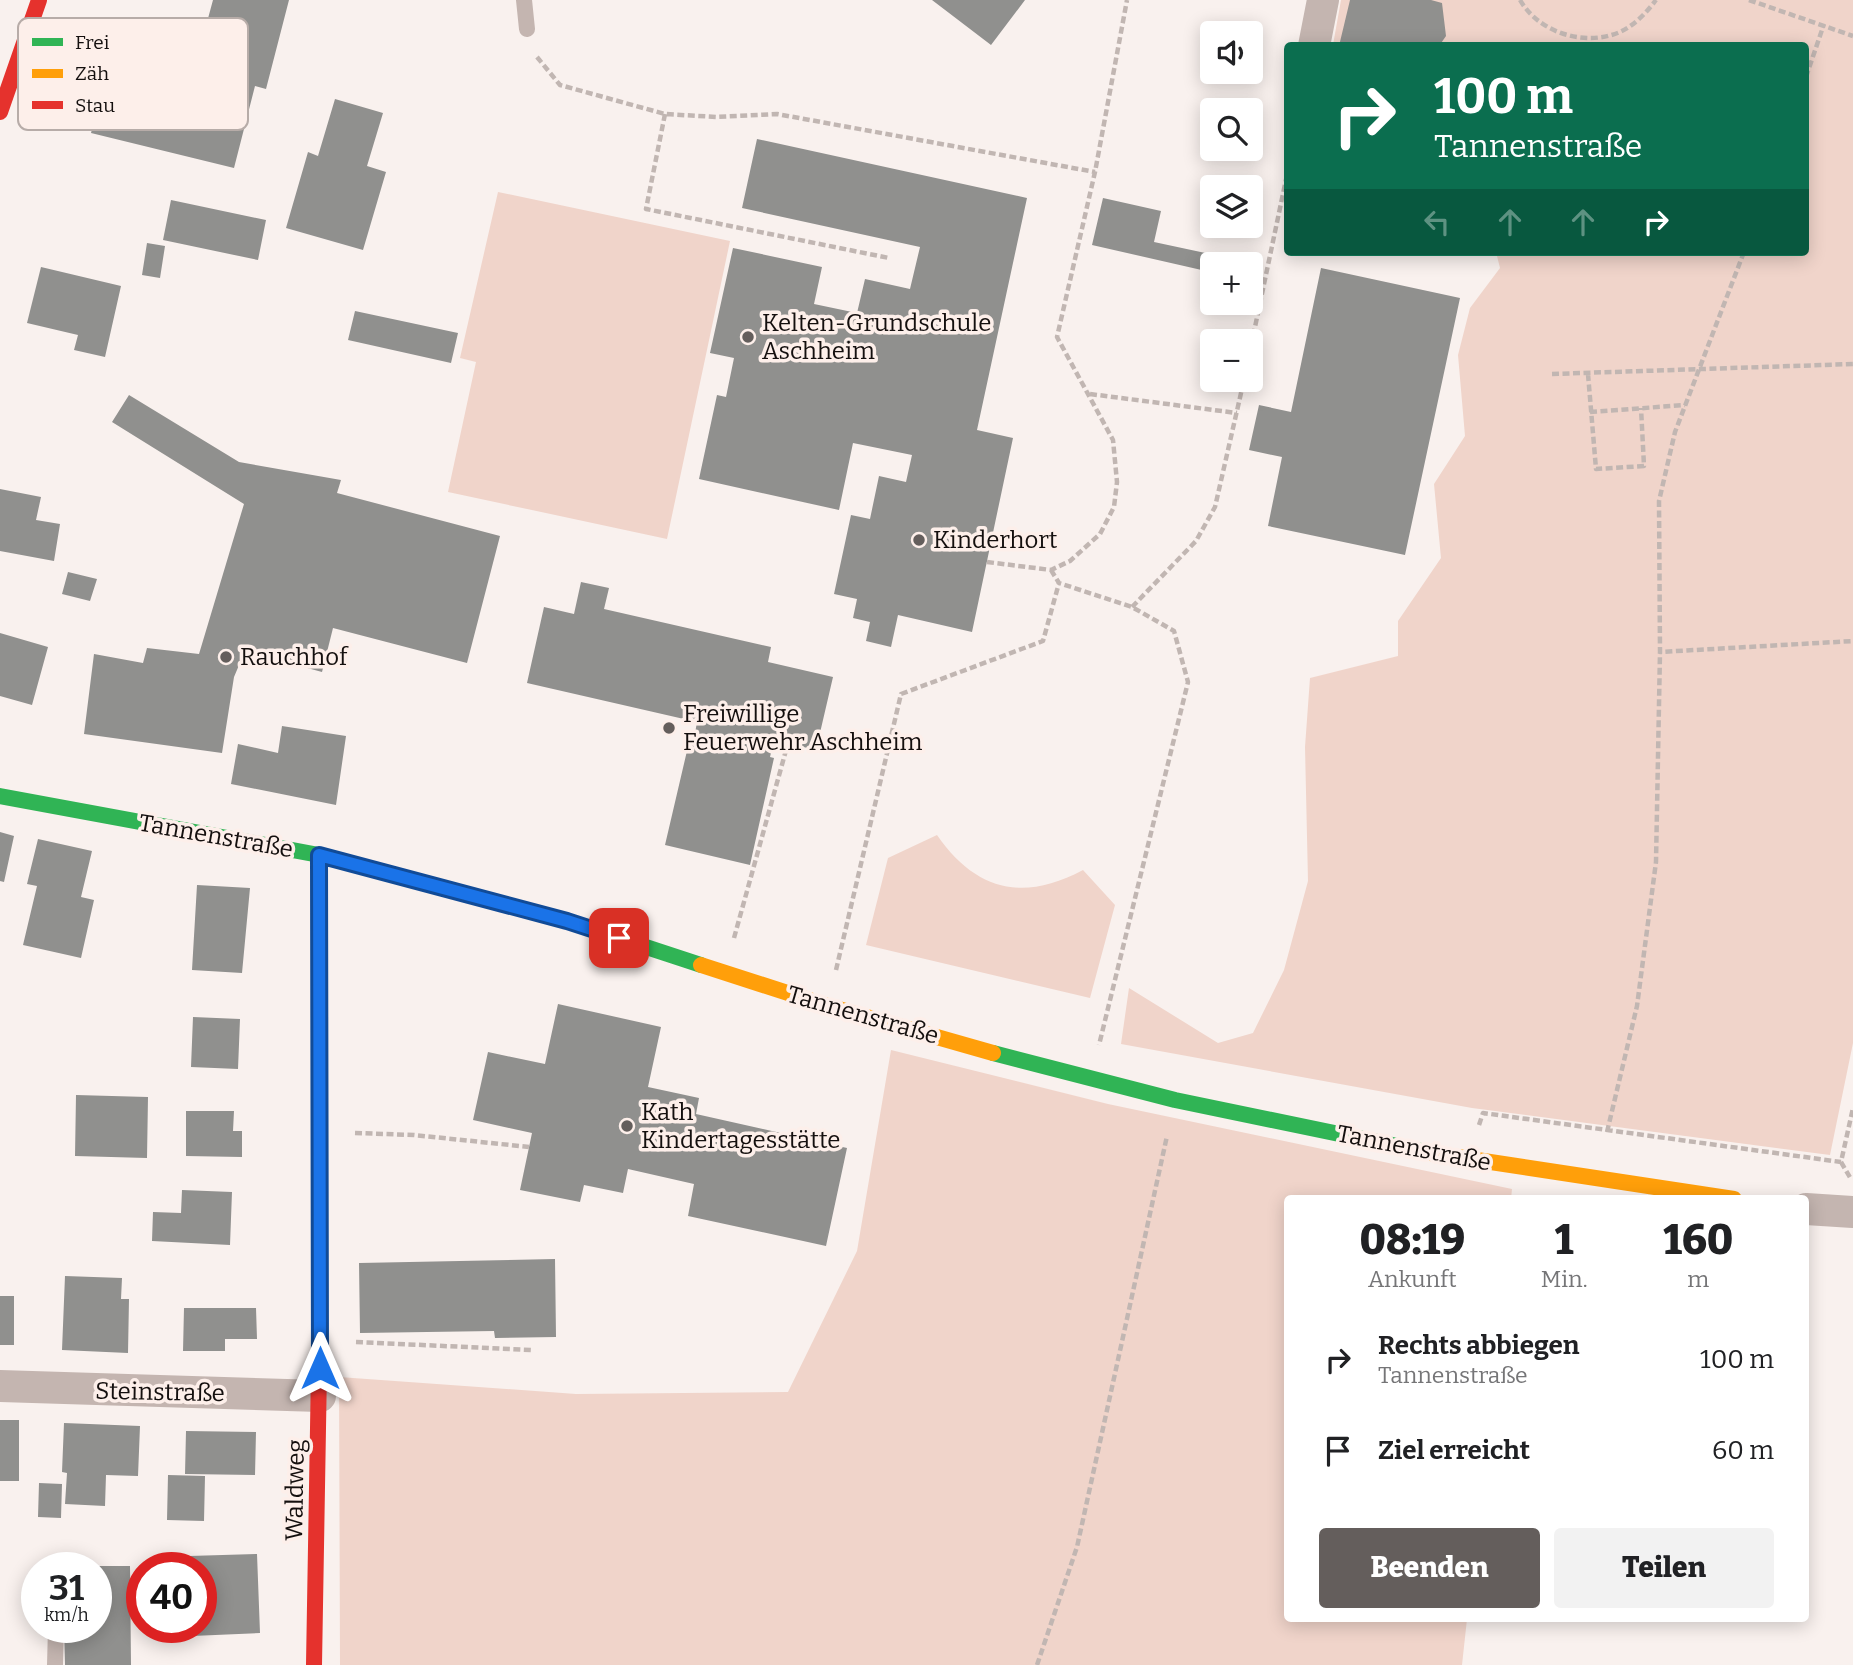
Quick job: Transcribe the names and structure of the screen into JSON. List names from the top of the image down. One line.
{"streets":{"street":["Tannenstraße","Steinstraße","Waldweg"]},"crossings":[["Tannenstraße","Waldweg"],["Steinstraße","Waldweg"]],"places":["Kelten-Grundschule Aschheim","Kinderhort","Rauchhof","Freiwillige Feuerwehr Aschheim","Kath Kindertagesstätte"],"legend":["Frei","Zäh","Stau"],"page":{"map_buttons":["+","−"],"turn":["100 m","Tannenstraße"],"eta":["08:19","Ankunft","1","Min.","160","m"],"list":[{"name":"Rechts abbiegen","note":"Tannenstraße","value":"100 m"},{"name":"Ziel erreicht","value":"60 m"}],"buttons":["Beenden","Teilen"],"speed":"31 km/h","limit":"40"}}
